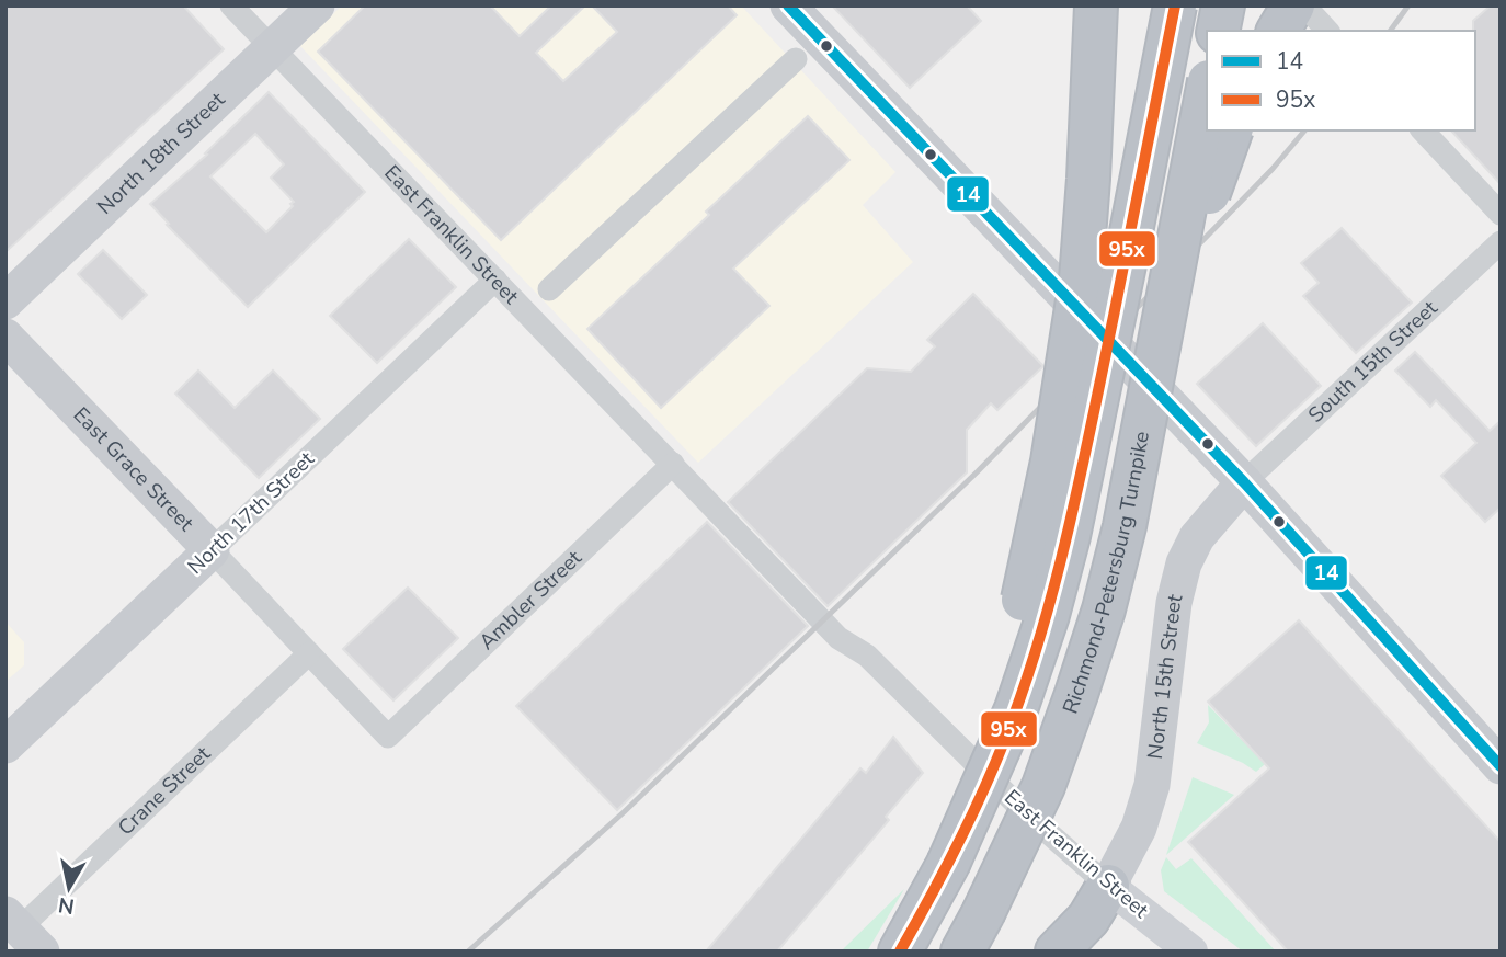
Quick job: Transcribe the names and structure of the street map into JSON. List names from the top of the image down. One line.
{"streets":{"highway":["Richmond-Petersburg Turnpike"],"main road":["North 18th Street","East Franklin Street","East Grace Street","North 17th Street","North 15th Street"],"street":["South 15th Street","Ambler Street","Crane Street"]},"crossings":[["North 18th Street","East Franklin Street"],["East Franklin Street","North 17th Street"],["East Franklin Street","Ambler Street"],["East Franklin Street","North 15th Street"],["South 15th Street","North 15th Street"],["East Grace Street","North 17th Street"],["East Grace Street","Ambler Street"],["East Grace Street","Crane Street"]],"lines":["transit line 14","transit line 95x"],"legend":["14","95x"],"north":"bottom"}
